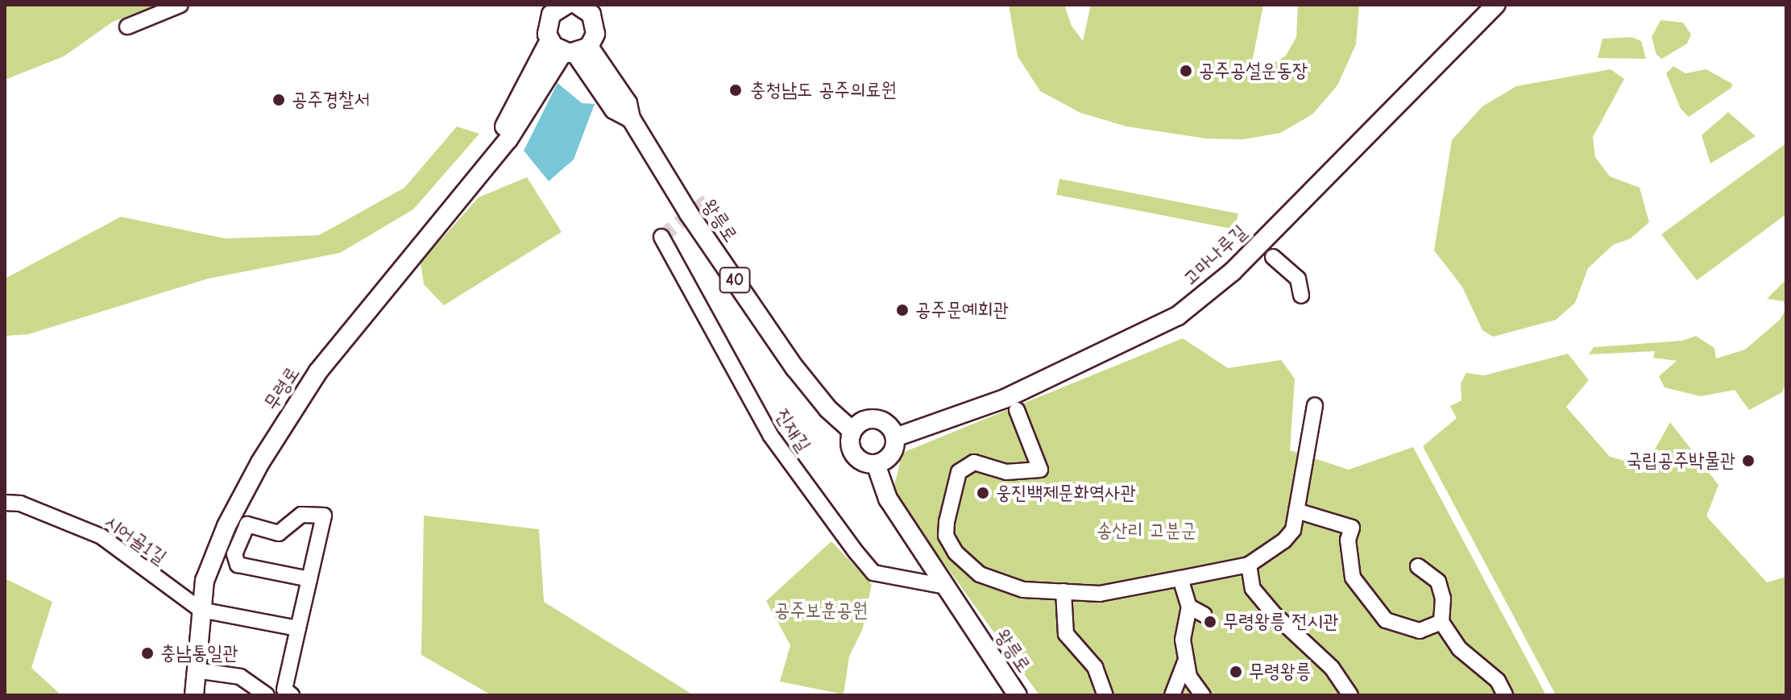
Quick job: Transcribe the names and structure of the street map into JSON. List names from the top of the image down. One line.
{"streets":{"main road":["왕릉로","고마나루길","40","무령로"],"street":["진재길","시어골1길"]},"crossings":[["왕릉로","고마나루길"],["왕릉로","40"],["왕릉로","무령로"],["왕릉로","진재길"],["40","무령로"],["무령로","시어골1길"]],"parks":["송산리 고분군","공주보훈공원"],"places":["공주공설운동장","충청남도 공주의료원","공주경찰서","공주문예회관","국립공주박물관","웅진백제문화역사관","무령왕릉 전시관","충남통일관","무령왕릉"]}
